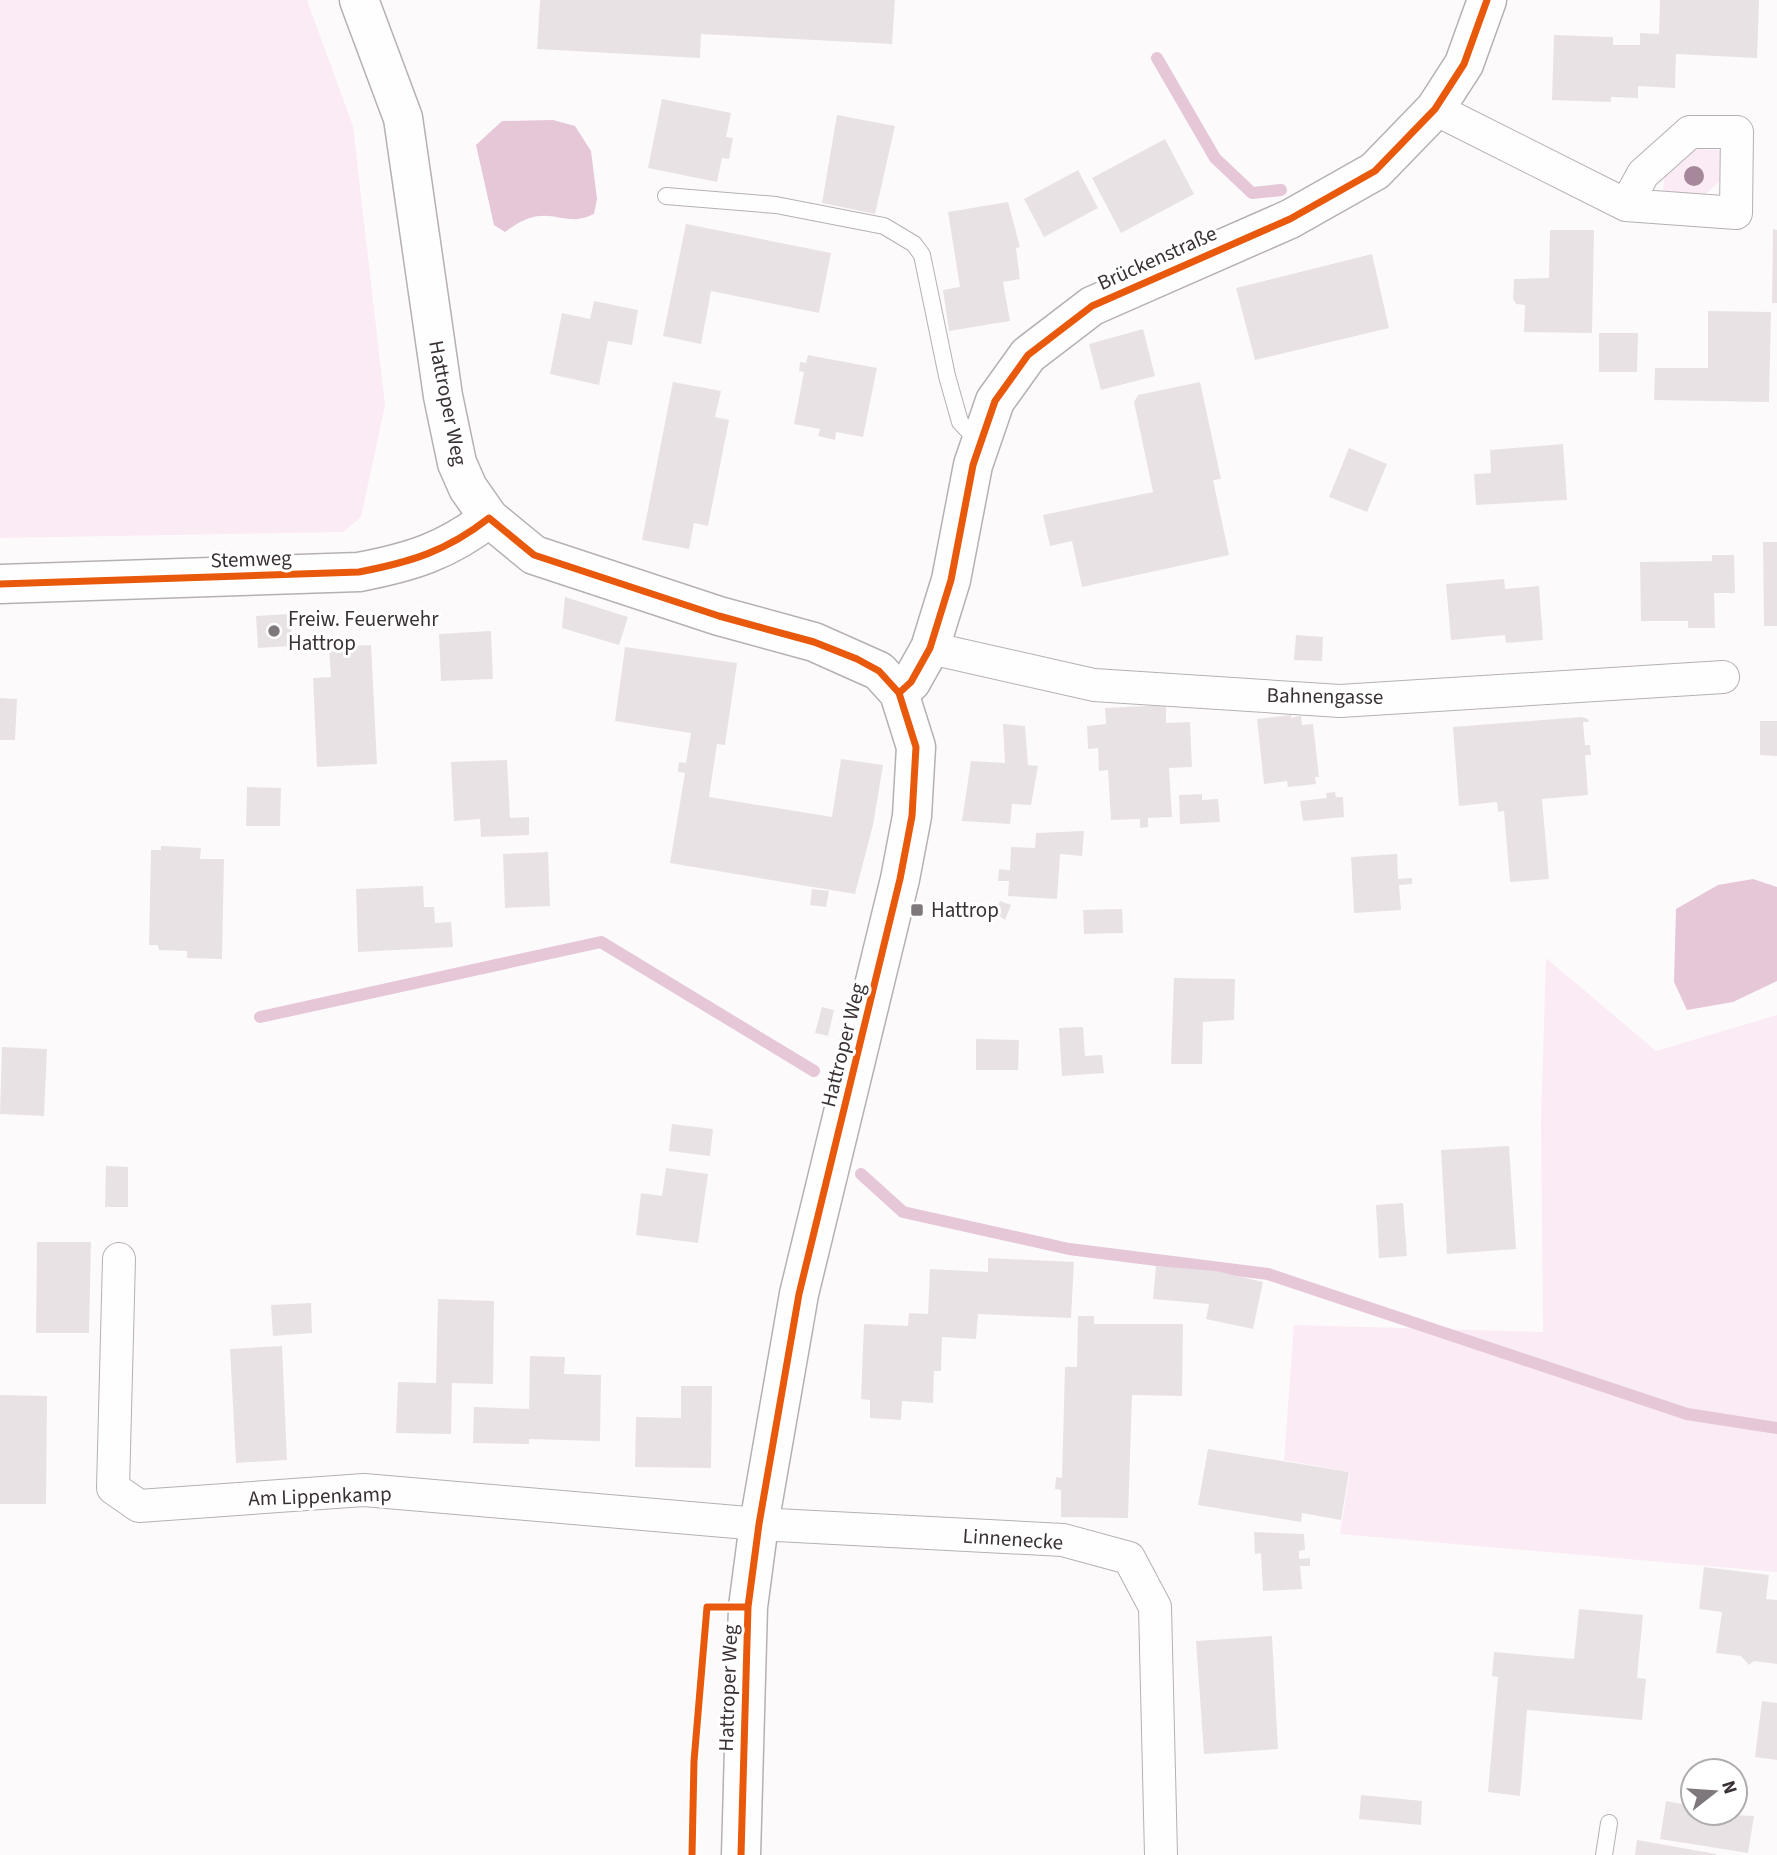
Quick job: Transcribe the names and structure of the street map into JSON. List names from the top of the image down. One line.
{"streets":{"main road":["Brückenstraße","Hattroper Weg","Stemweg"],"street":["Bahnengasse","Am Lippenkamp","Linnenecke"]},"crossings":[["Brückenstraße","Hattroper Weg"],["Brückenstraße","Bahnengasse"],["Hattroper Weg","Stemweg"],["Hattroper Weg","Am Lippenkamp"],["Hattroper Weg","Linnenecke"],["Am Lippenkamp","Linnenecke"]],"places":{"other":["Freiw. Feuerwehr Hattrop"],"transit":["Hattrop"]},"north":"right"}
